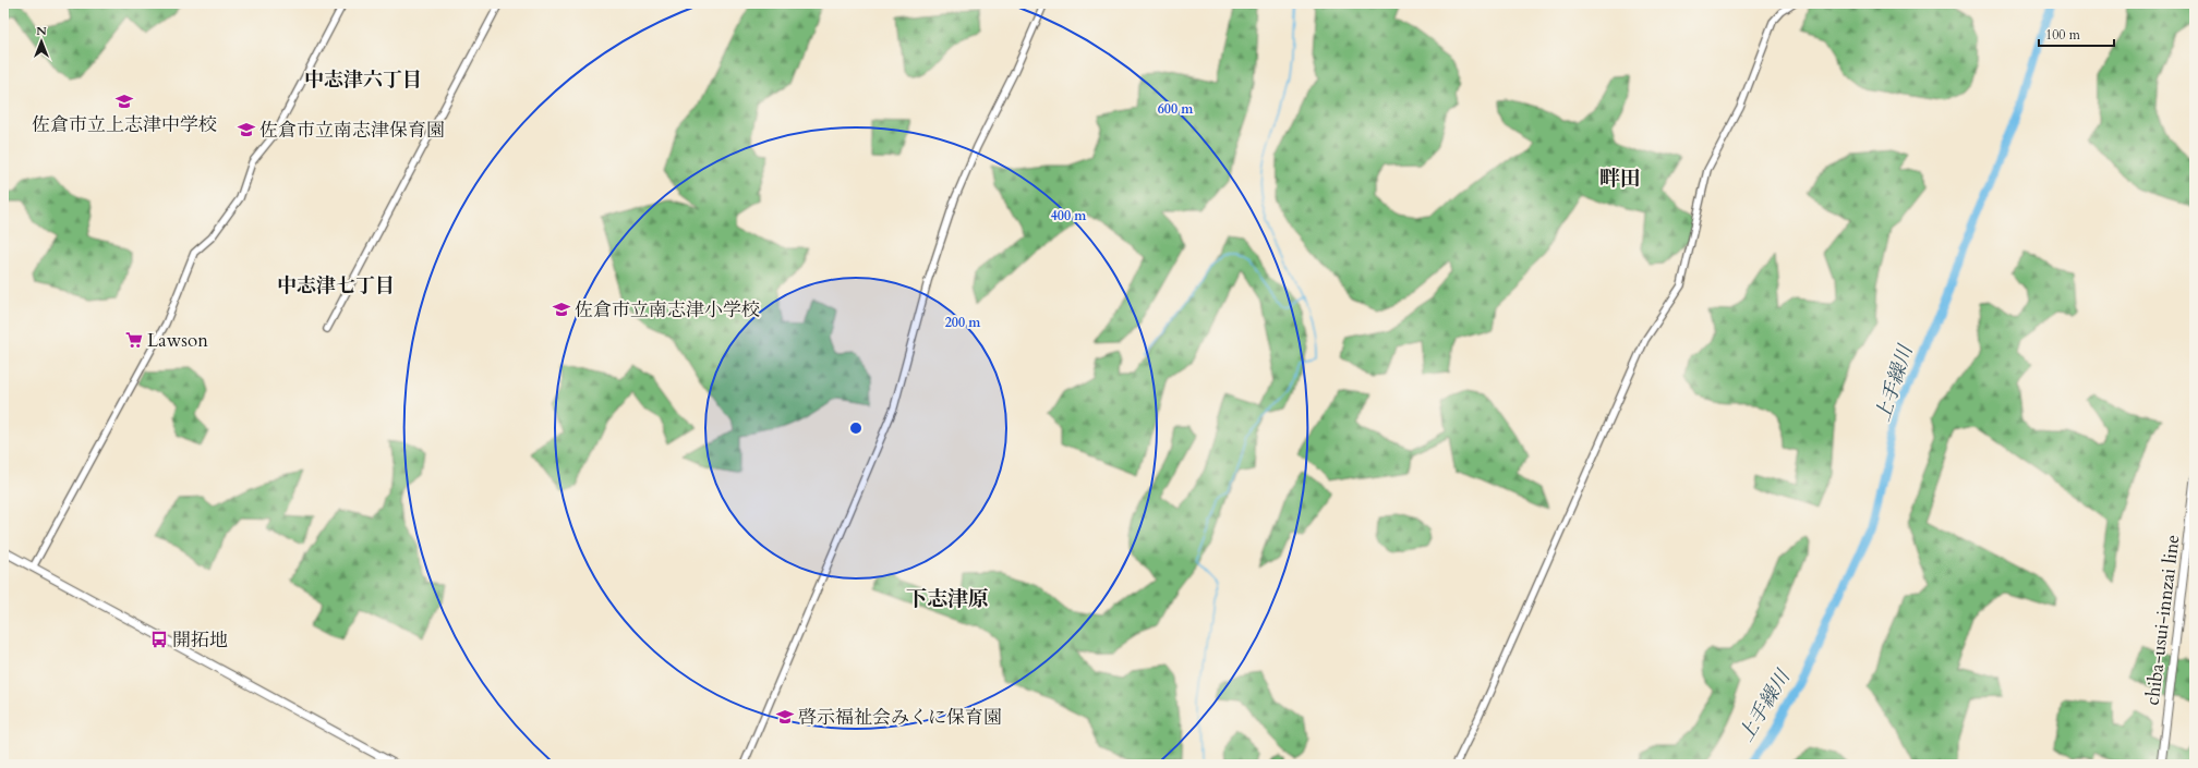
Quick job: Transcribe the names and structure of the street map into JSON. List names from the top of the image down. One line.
{"streets":{"main road":["chiba-usui-innzai line"]},"districts":["中志津六丁目","畔田","中志津七丁目","下志津原"],"water":["上手繰川"],"places":{"school or university":["佐倉市立上志津中学校","佐倉市立南志津保育園","佐倉市立南志津小学校","啓示福祉会みくに保育園"],"supermarket":["Lawson"],"bus stop":["開拓地"]},"scale_bar":"100 m","north":"top","rings":["600 m","400 m","200 m"]}
